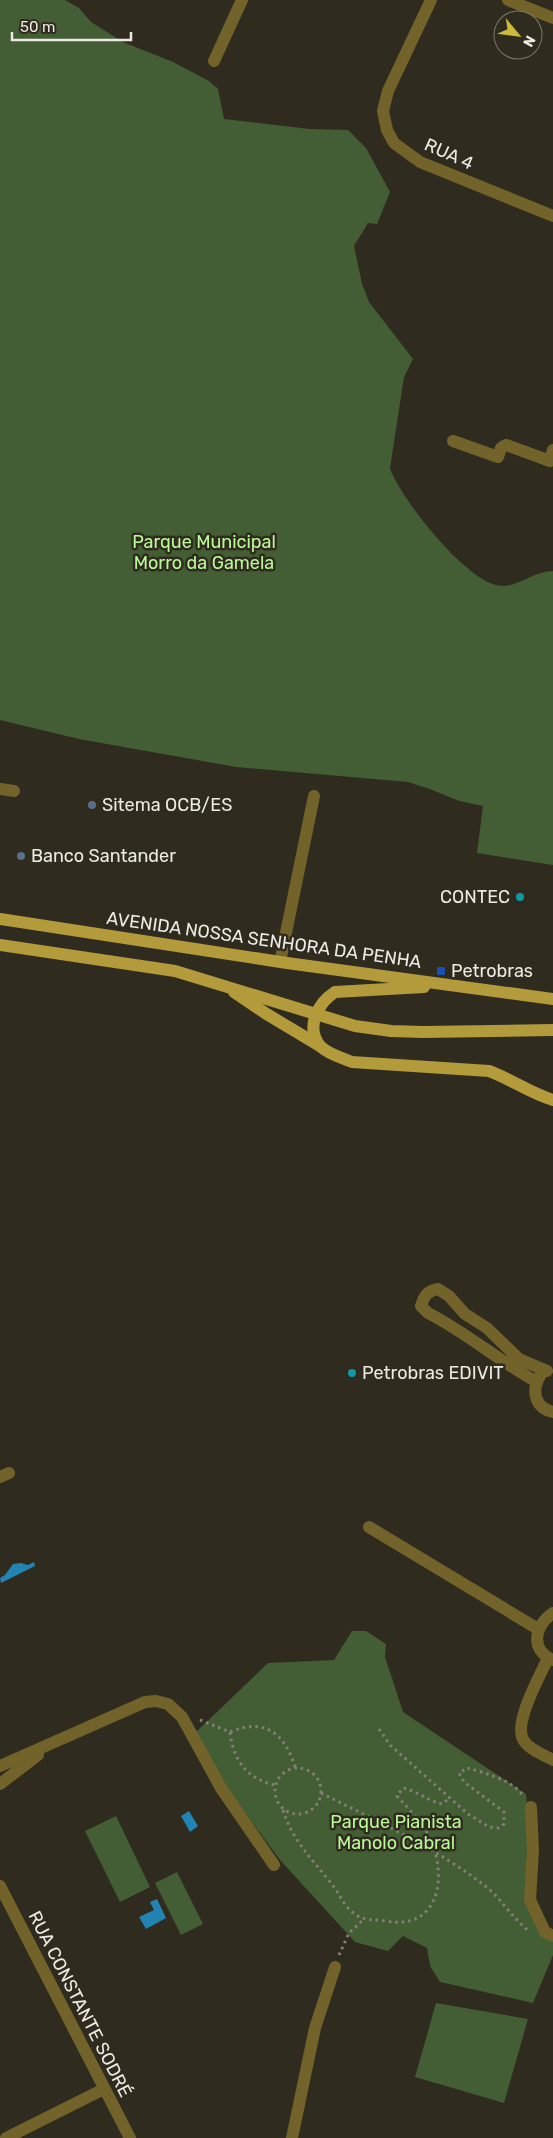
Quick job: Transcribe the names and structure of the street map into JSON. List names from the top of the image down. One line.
{"streets":{"main road":["AVENIDA NOSSA SENHORA DA PENHA"],"street":["RUA 4","RUA CONSTANTE SODRÉ"]},"parks":["Parque Municipal Morro da Gamela","Parque Pianista Manolo Cabral"],"places":{"other":["Sitema OCB/ES","Banco Santander","CONTEC","Petrobras EDIVIT"],"transit":["Petrobras"]},"scale_bar":"50 m","north":"bottom right"}
